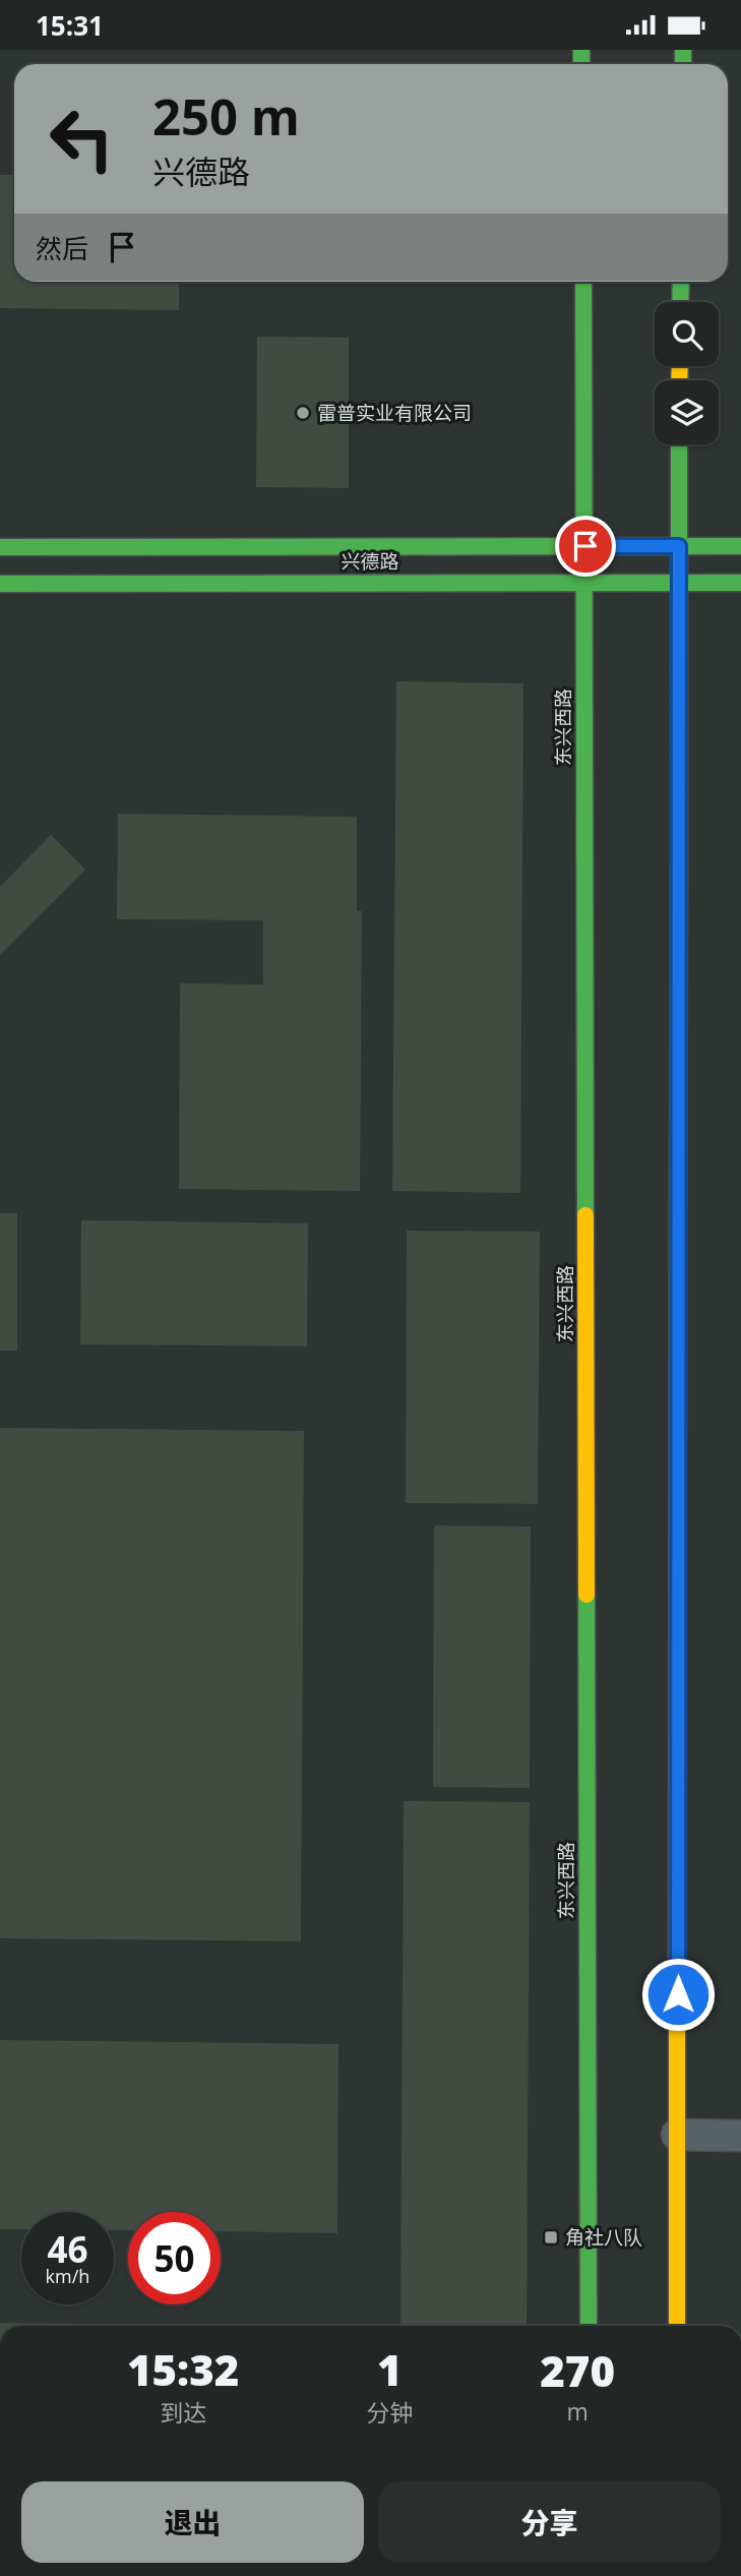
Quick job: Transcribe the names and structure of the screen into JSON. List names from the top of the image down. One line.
{"streets":{"main road":["兴德路","东兴西路"]},"crossings":[["兴德路","东兴西路"]],"places":{"other":["雷普实业有限公司"],"transit":["角社八队"]},"page":{"status":"15:31","turn":["250 m","兴德路"],"then":"然后","speed":"46 km/h","limit":"50","eta":["15:32","到达","1","分钟","270","m"],"buttons":["退出","分享"]}}
